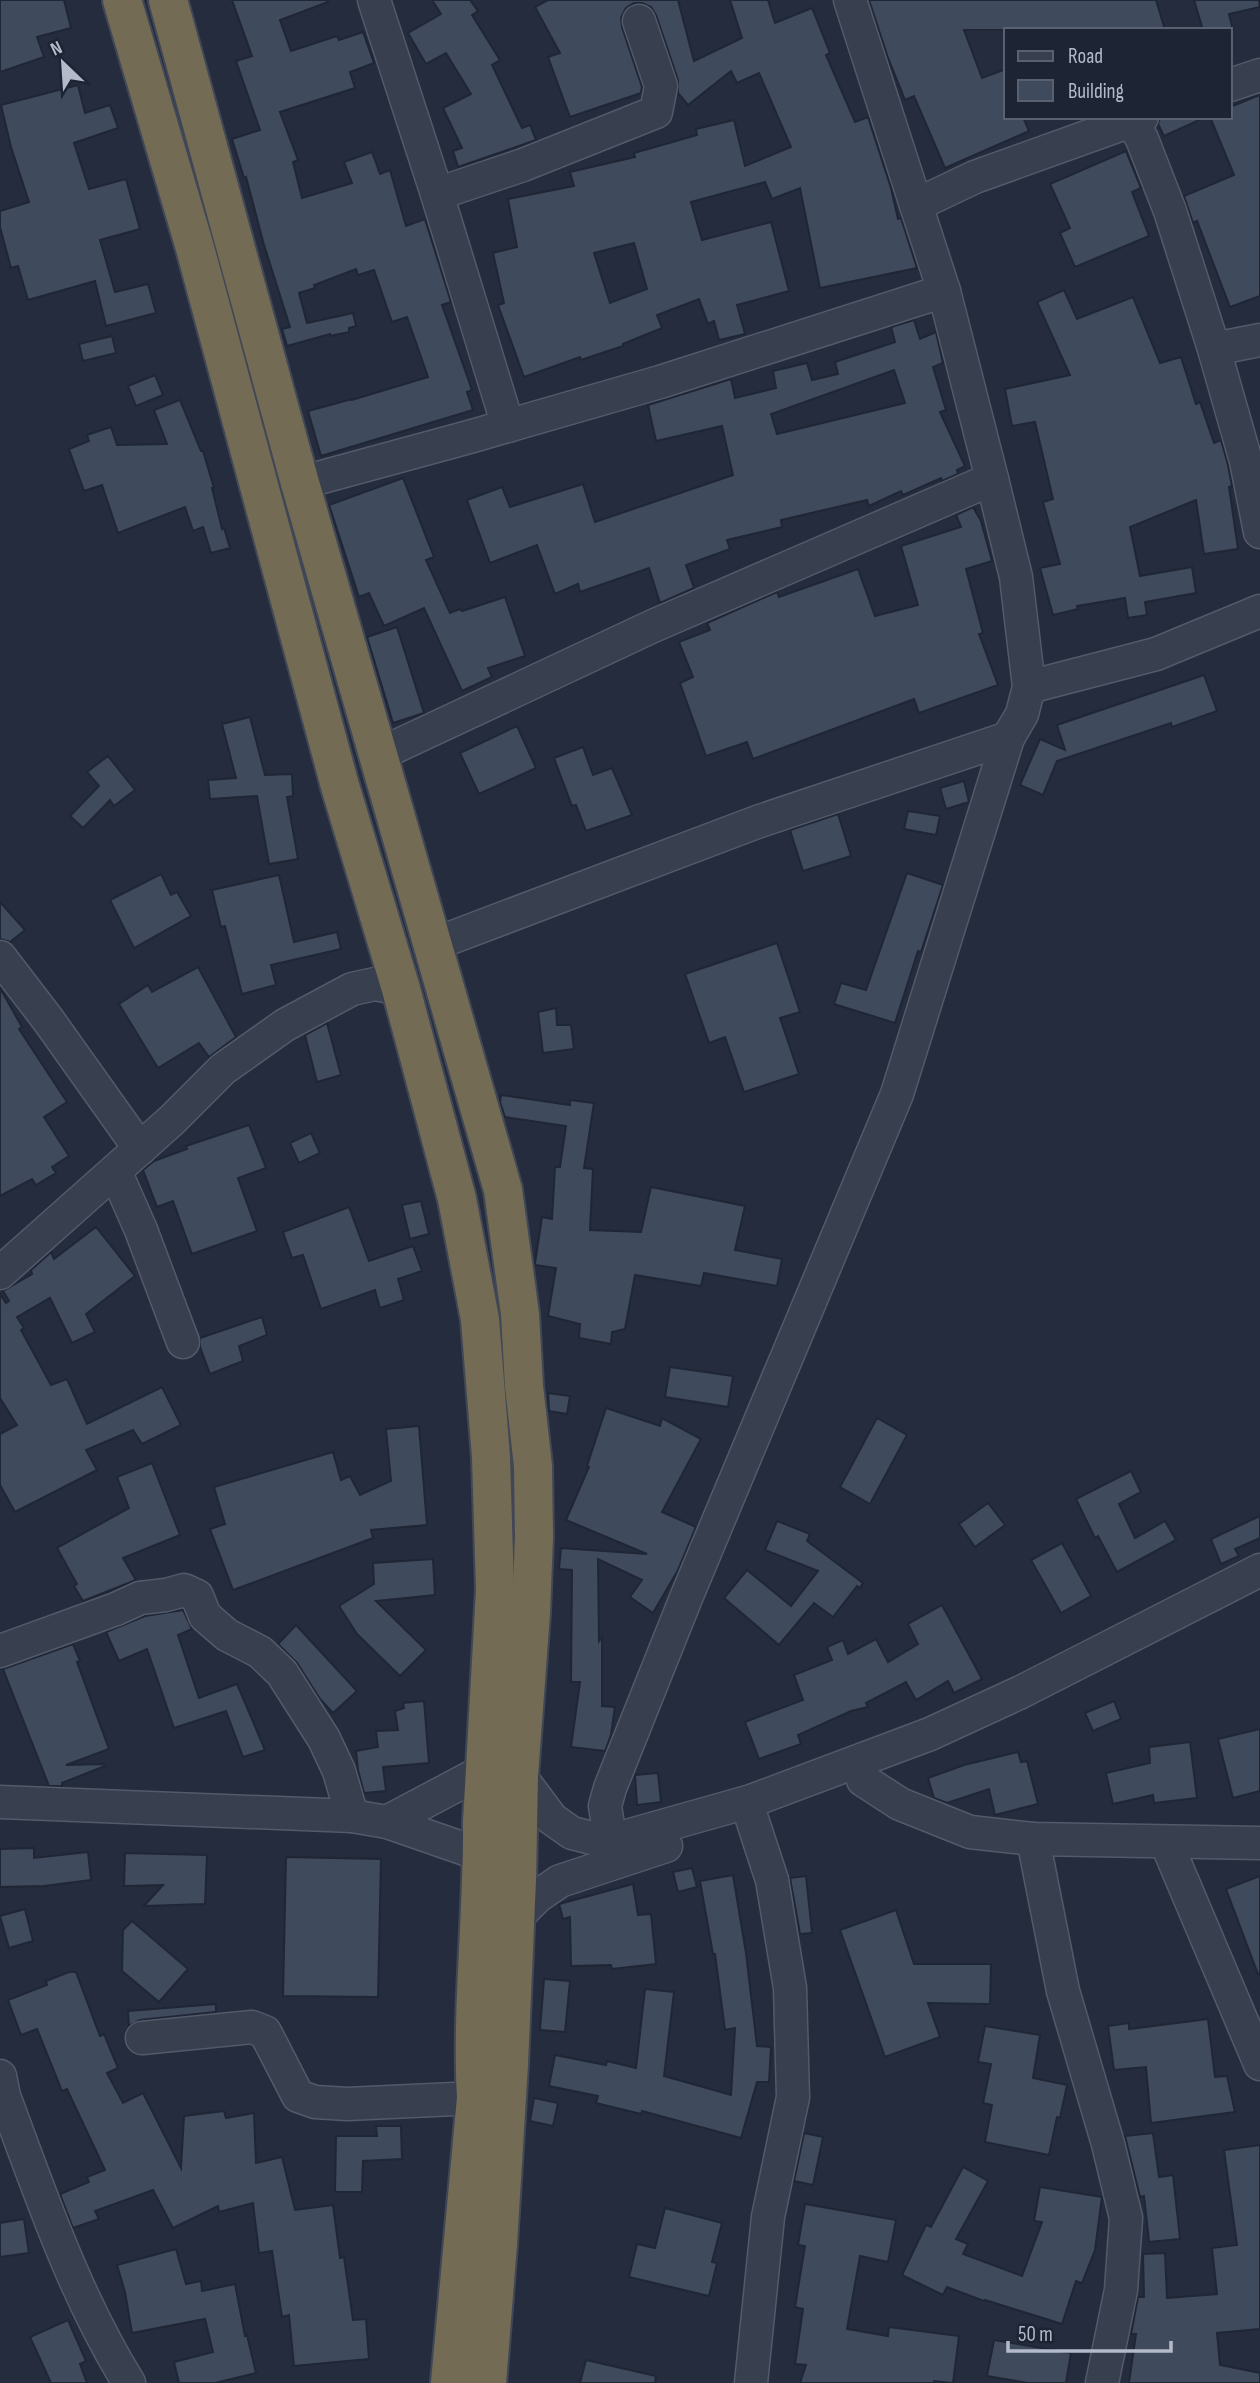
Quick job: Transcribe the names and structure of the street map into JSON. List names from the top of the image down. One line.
{"legend":["Road","Building"],"scale_bar":"50 m","north":"top left"}
